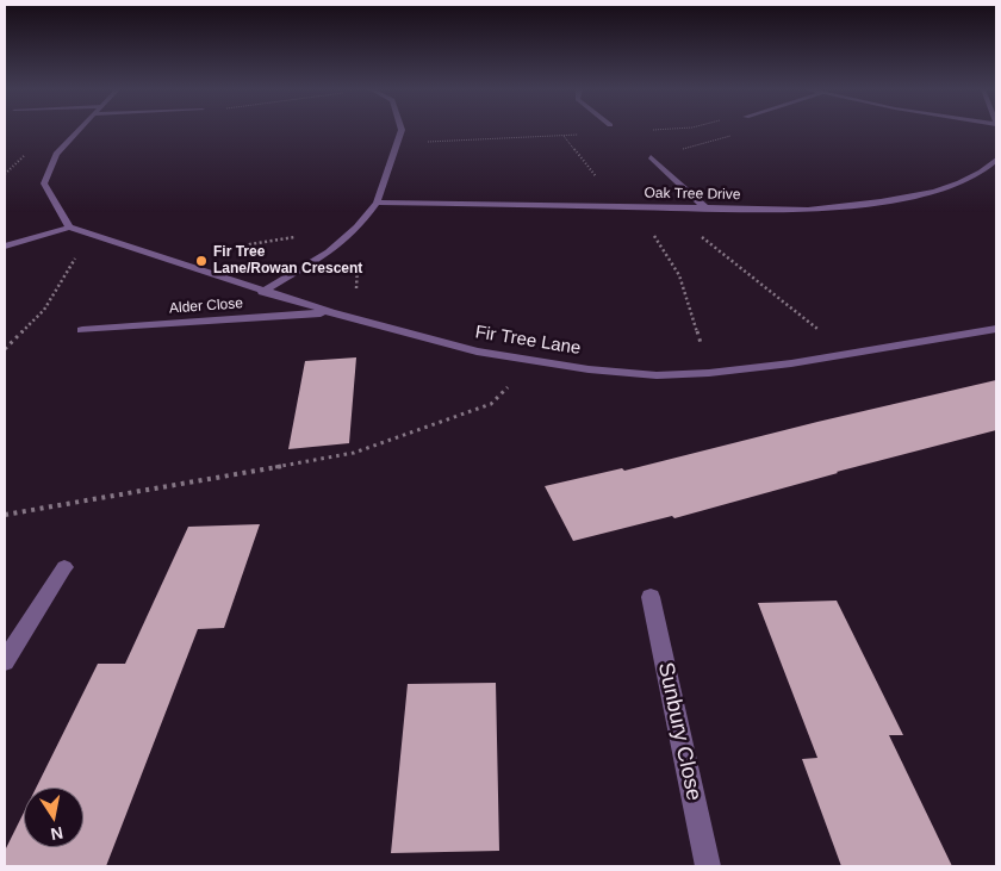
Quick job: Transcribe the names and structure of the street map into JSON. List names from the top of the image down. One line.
{"streets":{"street":["Oak Tree Drive","Alder Close","Fir Tree Lane","Sunbury Close"]},"crossings":[["Alder Close","Fir Tree Lane"]],"places":["Fir Tree Lane/Rowan Crescent"],"north":"bottom"}
